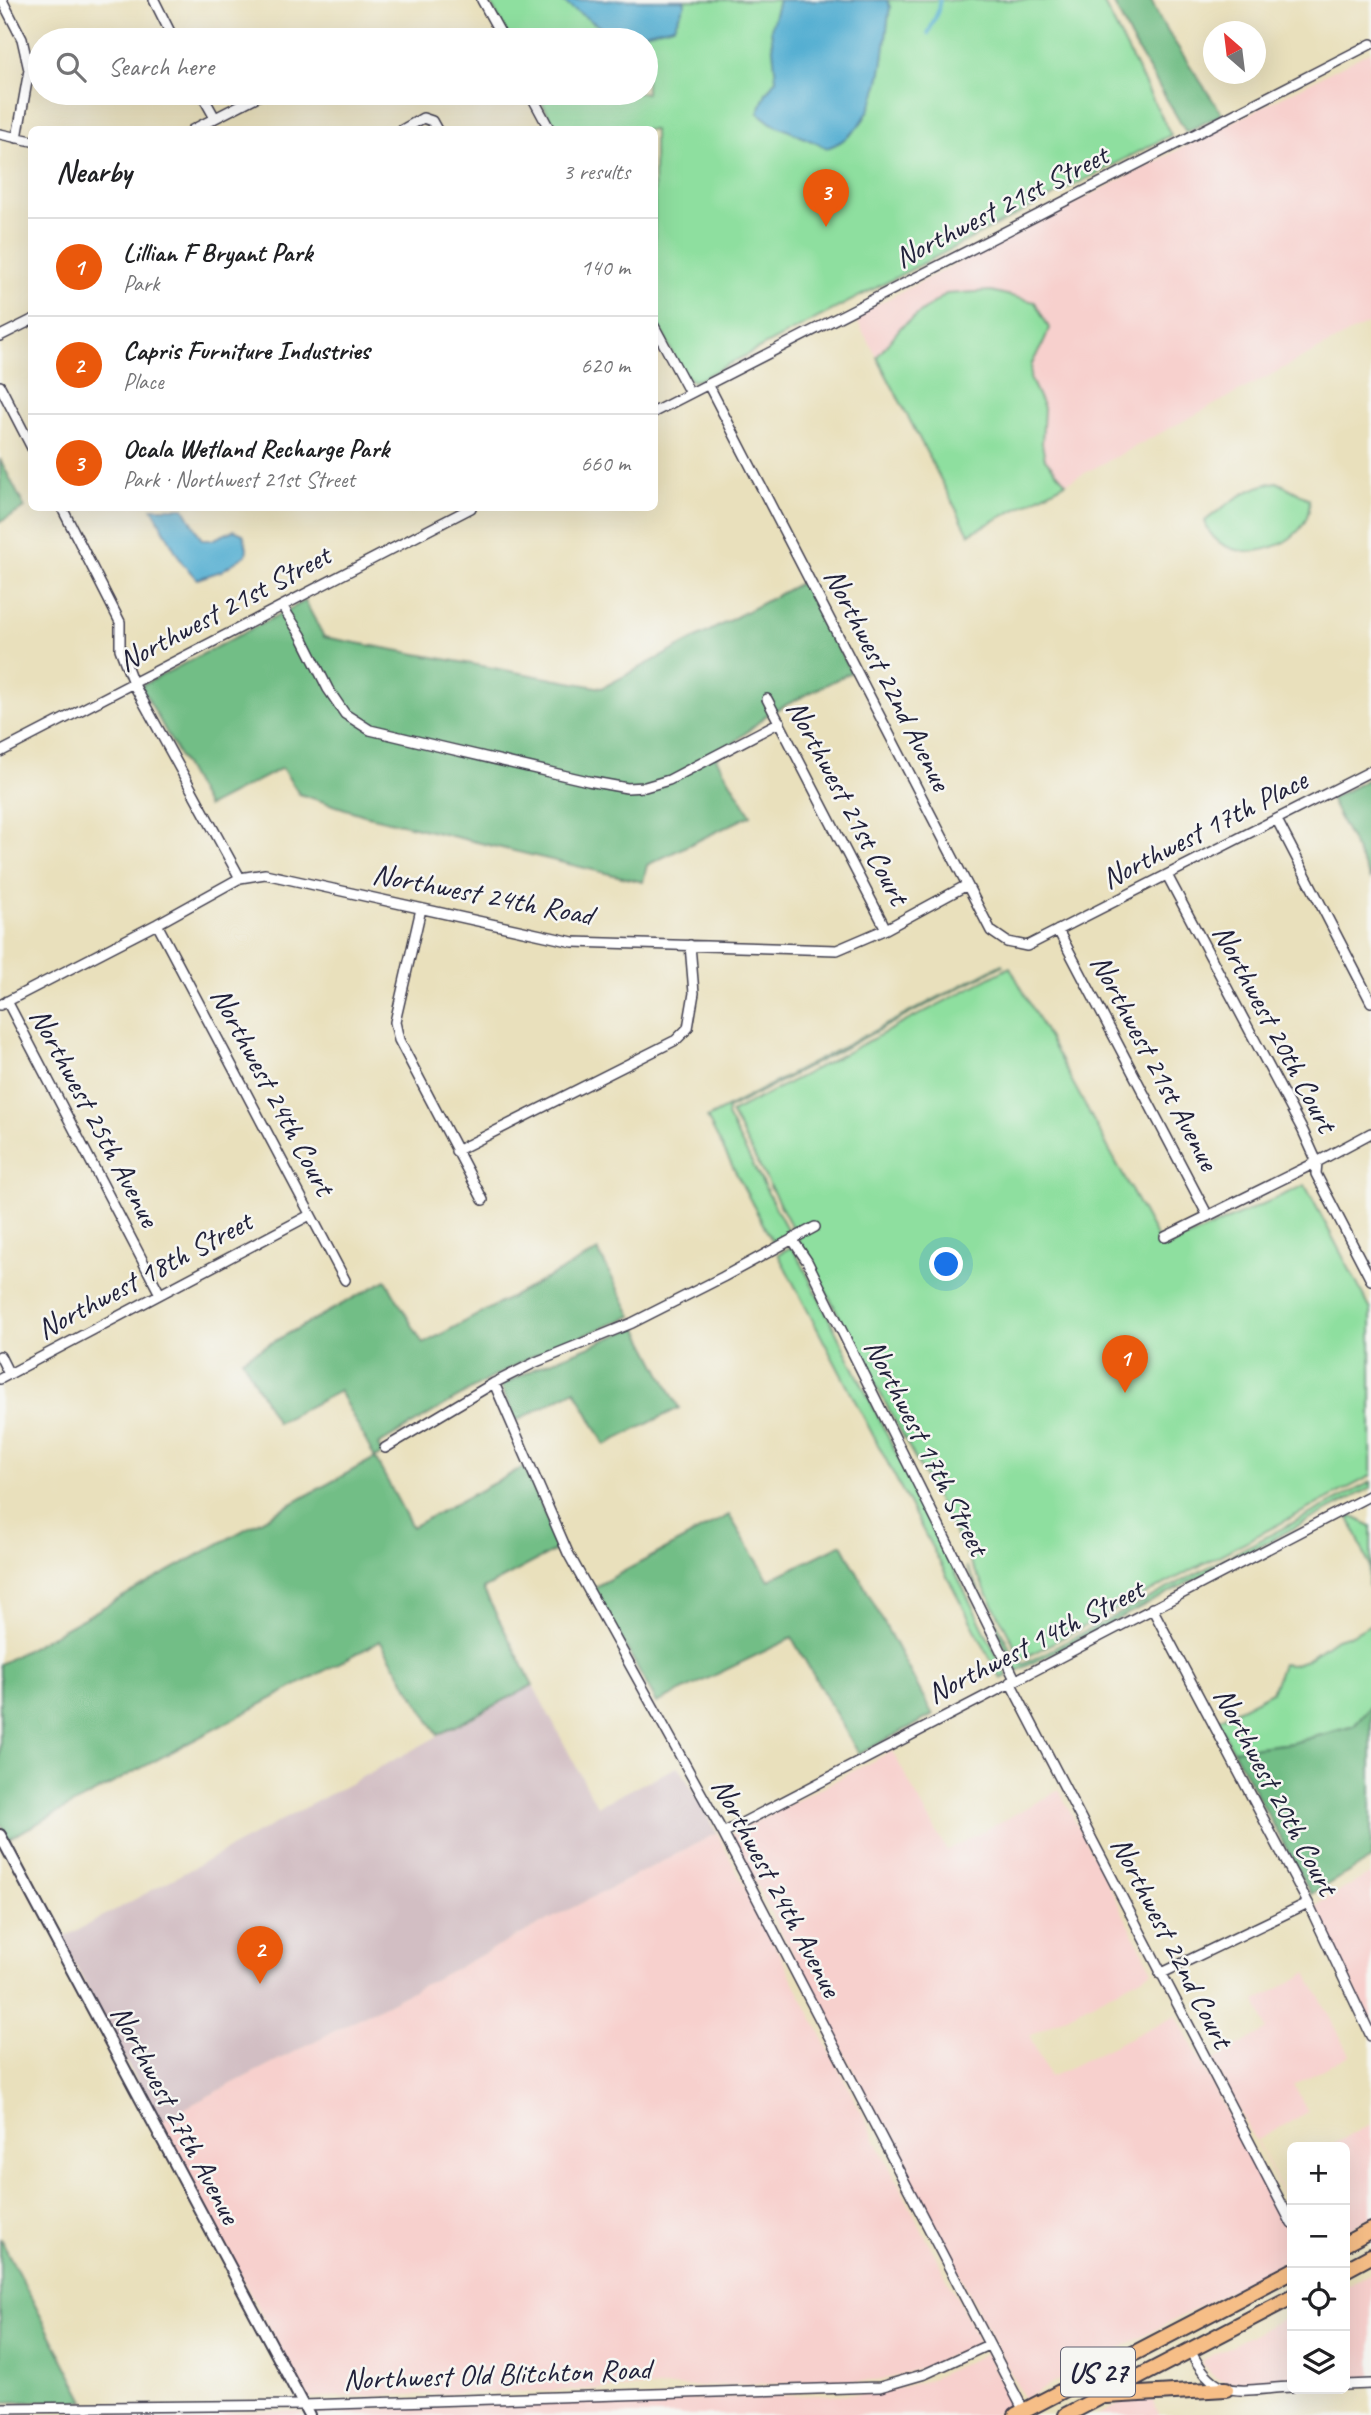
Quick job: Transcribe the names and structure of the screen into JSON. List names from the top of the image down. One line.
{"streets":{"highway":["US 27"],"street":["Northwest 21st Street","Northwest 22nd Avenue","Northwest 21st Court","Northwest 17th Place","Northwest 24th Road","Northwest 20th Court","Northwest 21st Avenue","Northwest 24th Court","Northwest 25th Avenue","Northwest 18th Street","Northwest 17th Street","Northwest 14th Street","Northwest 24th Avenue","Northwest 22nd Court","Northwest 27th Avenue","Northwest Old Blitchton Road"]},"crossings":[["Northwest 21st Street","Northwest 22nd Avenue"],["Northwest 22nd Avenue","Northwest 17th Place"],["Northwest 22nd Avenue","Northwest 24th Road"],["Northwest 22nd Avenue","Northwest 21st Avenue"],["Northwest 21st Court","Northwest 24th Road"],["Northwest 17th Place","Northwest 20th Court"],["Northwest 17th Place","Northwest 21st Avenue"],["Northwest 20th Court","Northwest 14th Street"],["Northwest 24th Court","Northwest 18th Street"],["Northwest 25th Avenue","Northwest 18th Street"],["Northwest 17th Street","Northwest 14th Street"],["Northwest 17th Street","Northwest 22nd Court"],["Northwest 14th Street","Northwest 24th Avenue"],["Northwest 14th Street","Northwest 22nd Court"],["Northwest 24th Avenue","US 27"],["Northwest 24th Avenue","Northwest Old Blitchton Road"],["Northwest 27th Avenue","Northwest Old Blitchton Road"]],"north":"top left","page":{"search":"Search here","heading":["Nearby","3 results"],"pins":["3","1","2"],"list":[{"mark":"1","name":"Lillian F Bryant Park","note":"Park","value":"140 m"},{"mark":"2","name":"Capris Furniture Industries","note":"Place","value":"620 m"},{"mark":"3","name":"Ocala Wetland Recharge Park","note":"Park · Northwest 21st Street","value":"660 m"}],"map_buttons":["+","−"]}}
